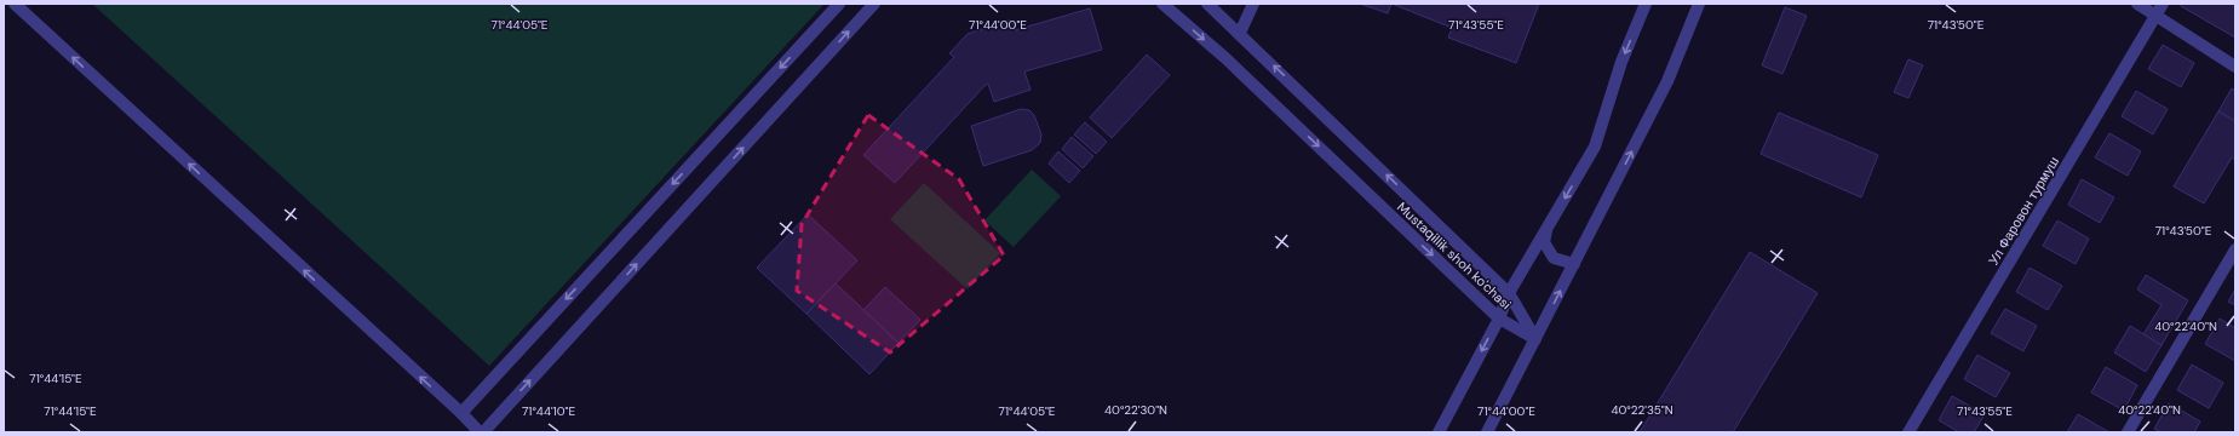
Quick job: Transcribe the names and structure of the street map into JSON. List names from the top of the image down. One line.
{"streets":{"street":["Ул Фаровон турмуш","Mustaqillik shoh ko'chasi"]},"coordinates":["71°44'05\"E","71°44'00\"E","71°43'55\"E","71°43'50\"E","40°22'40\"N","71°44'15\"E","40°22'30\"N","40°22'35\"N","71°44'10\"E"]}
